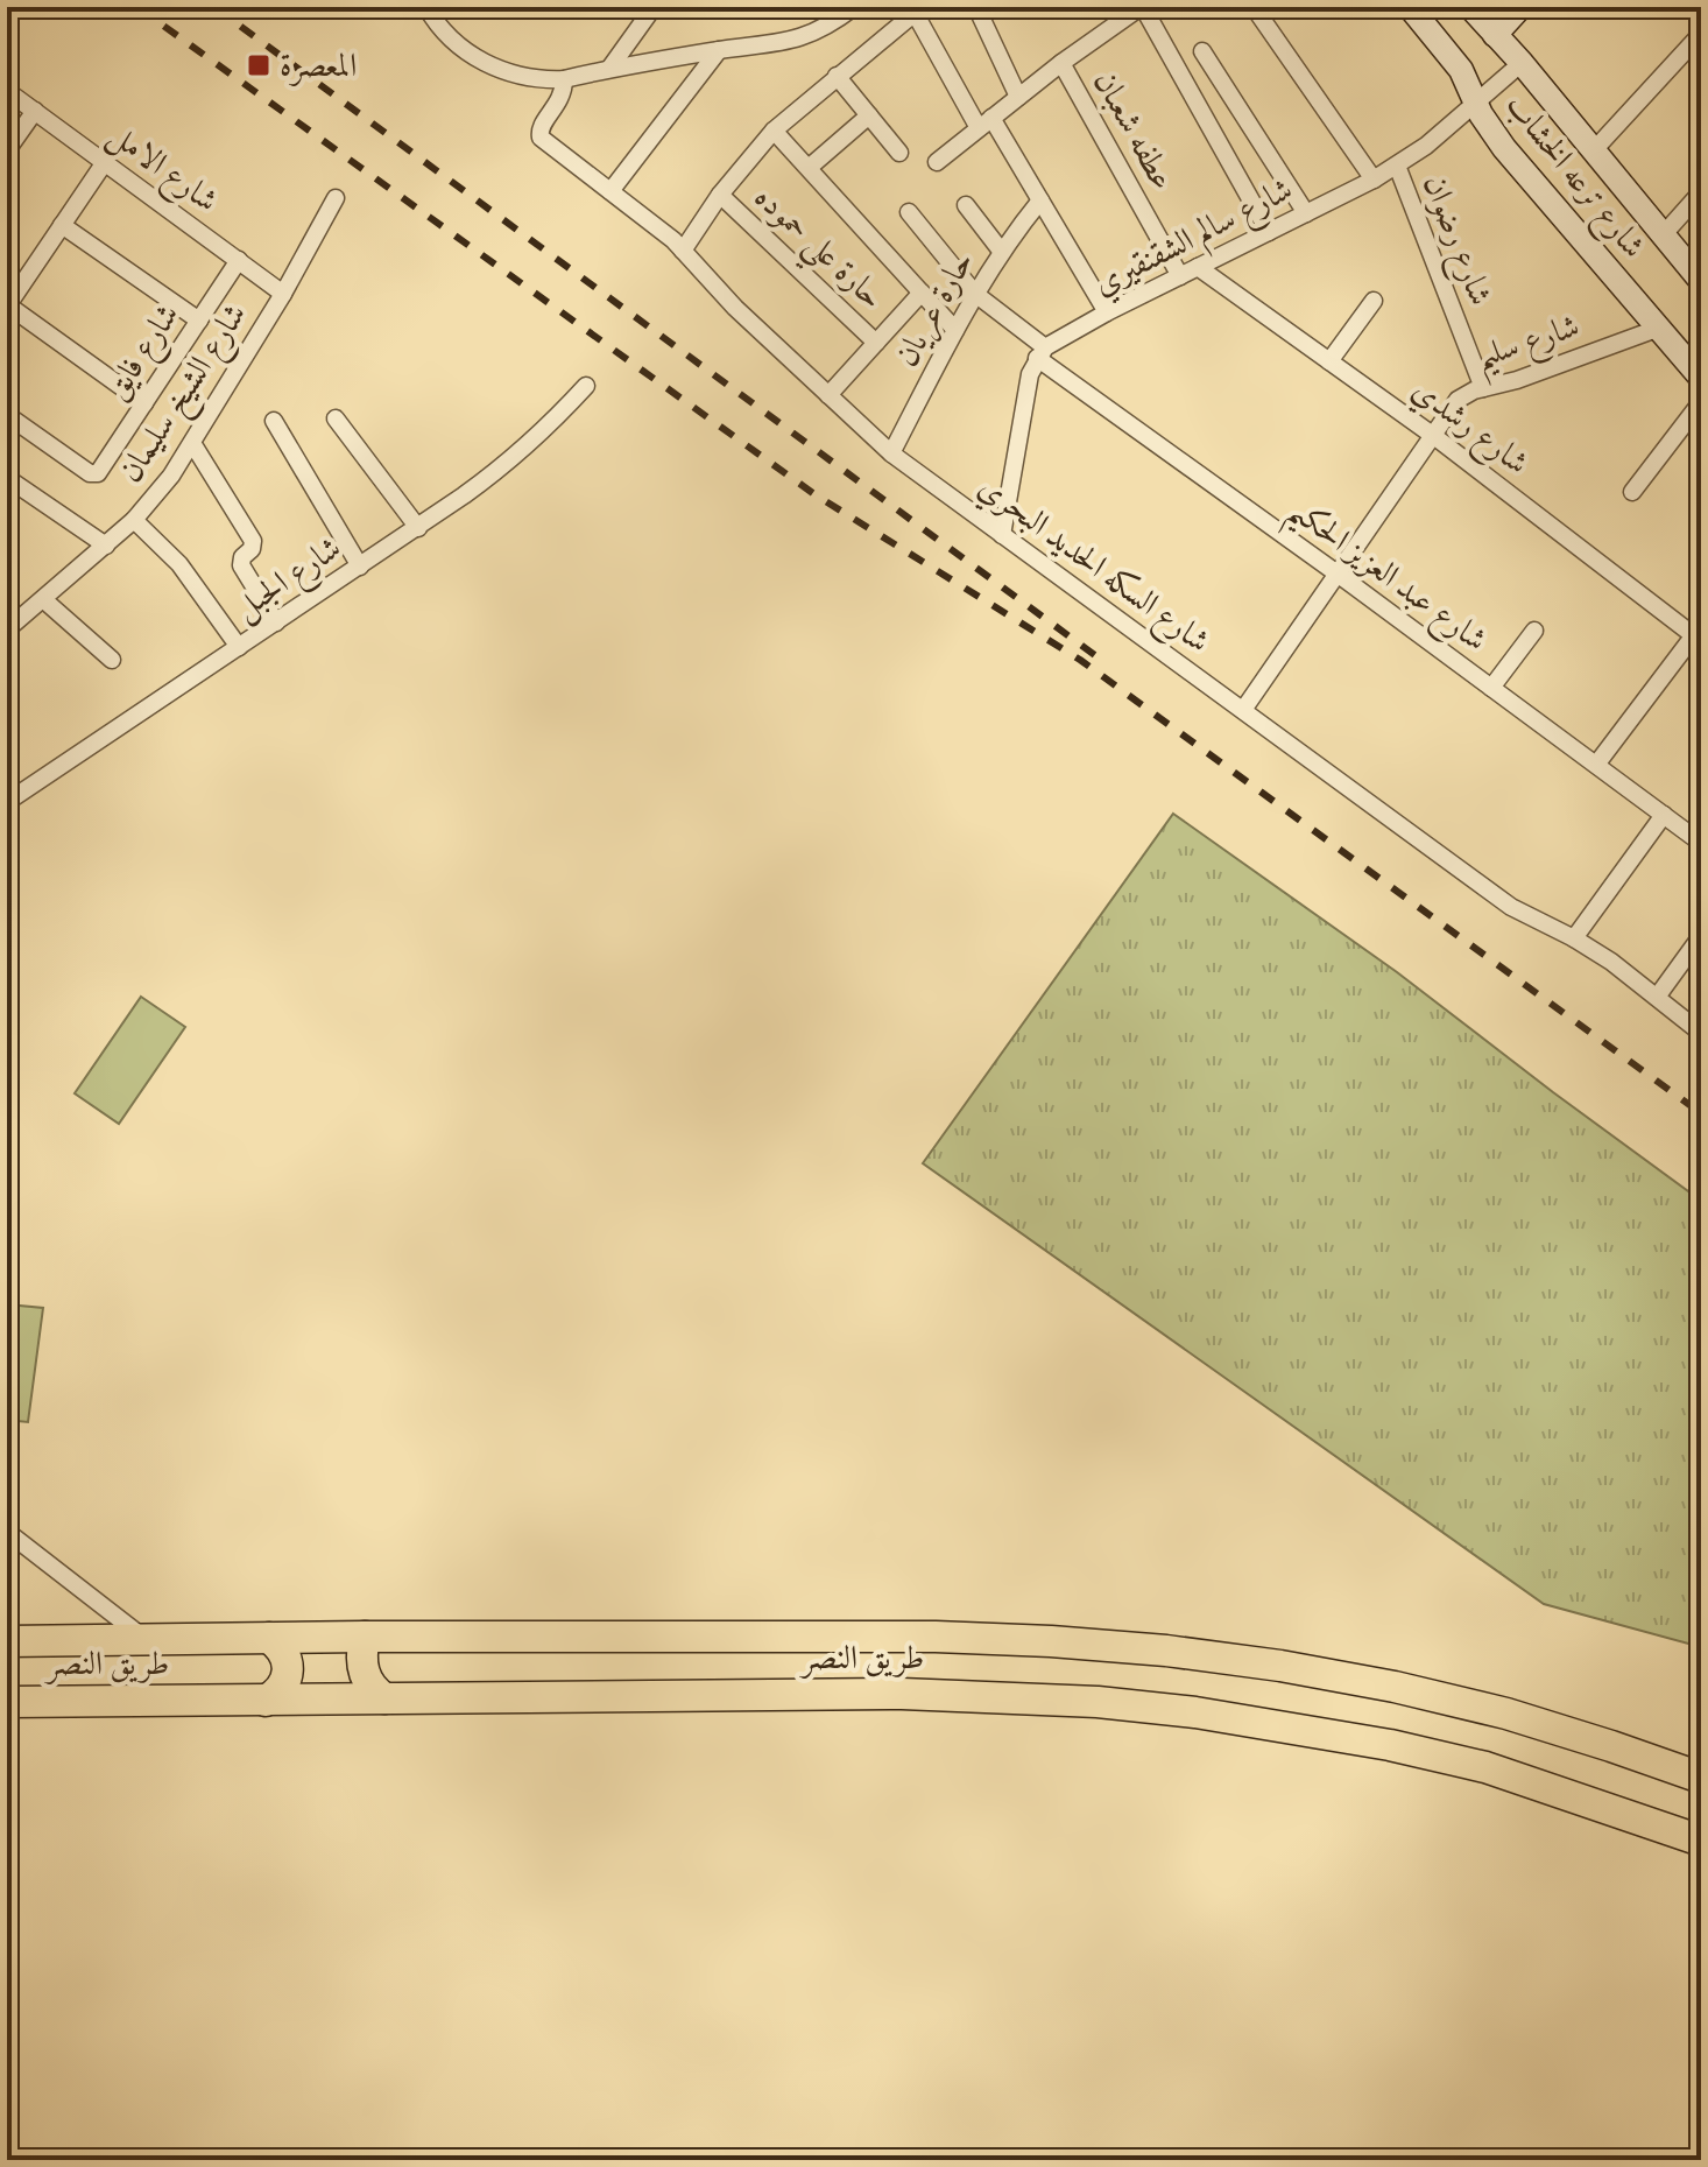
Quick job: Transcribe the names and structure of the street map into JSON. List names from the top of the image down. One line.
{"streets":{"highway":["طريق النصر"],"street":["عطفه شعبان","شارع الامل","شارع ترعه الخشاب","شارع سالم الشقنقيري","شارع رضوان","حارة علي حموده","حارة عريان","شارع سليم","شارع فايق","شارع الشيخ سليمان","شارع رشدي","شارع السكه الحديد البحري","شارع عبد العزيز الحكيم","شارع الجبل"]},"crossings":[["عطفه شعبان","شارع سالم الشقنقيري"],["شارع الامل","شارع فايق"],["شارع الامل","شارع الشيخ سليمان"],["شارع ترعه الخشاب","شارع سالم الشقنقيري"],["شارع ترعه الخشاب","شارع سليم"],["شارع سالم الشقنقيري","شارع رضوان"],["شارع سالم الشقنقيري","شارع رشدي"],["شارع سالم الشقنقيري","شارع عبد العزيز الحكيم"],["شارع رضوان","شارع سليم"],["حارة عريان","شارع السكه الحديد البحري"],["حارة عريان","شارع عبد العزيز الحكيم"],["شارع سليم","شارع رشدي"],["شارع سليم","شارع السكه الحديد البحري"],["شارع سليم","شارع عبد العزيز الحكيم"]],"places":{"transit":["المعصرة"]}}
